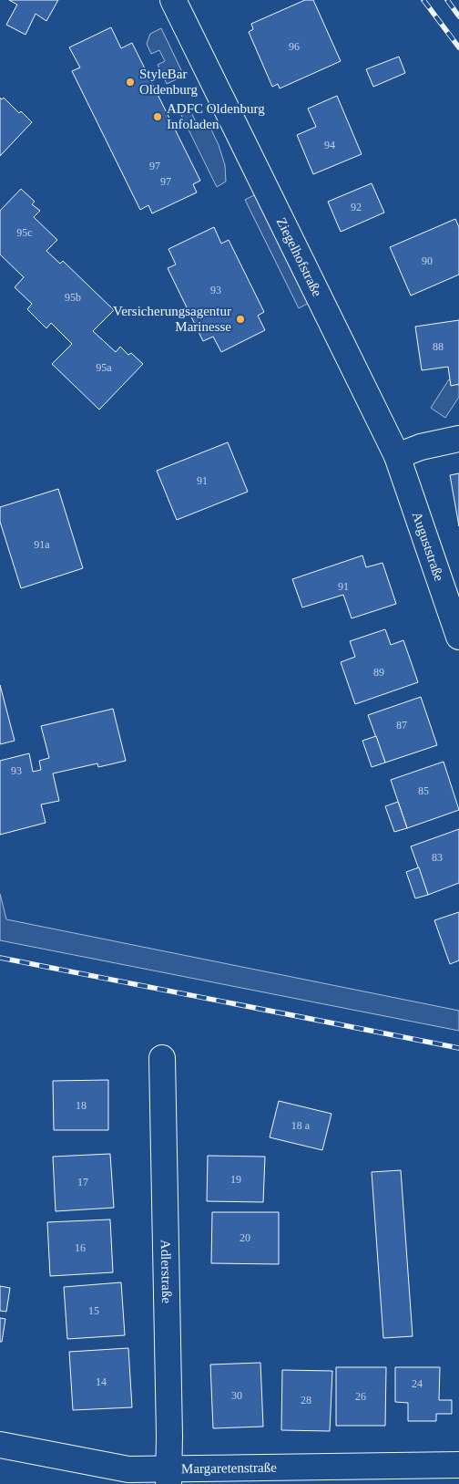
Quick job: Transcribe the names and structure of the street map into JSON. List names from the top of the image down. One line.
{"streets":{"street":["Ziegelhofstraße","Auguststraße","Adlerstraße","Margaretenstraße"]},"crossings":[["Ziegelhofstraße","Auguststraße"],["Adlerstraße","Margaretenstraße"]],"places":["StyleBar Oldenburg","ADFC Oldenburg Infoladen","Versicherungsagentur Marinesse"],"house_numbers":["96","94","97","97","92","95c","90","93","95b","88","95a","91","91a","91","89","87","93","85","83","18","18 a","19","17","20","16","15","14","24","30","26","28"]}
